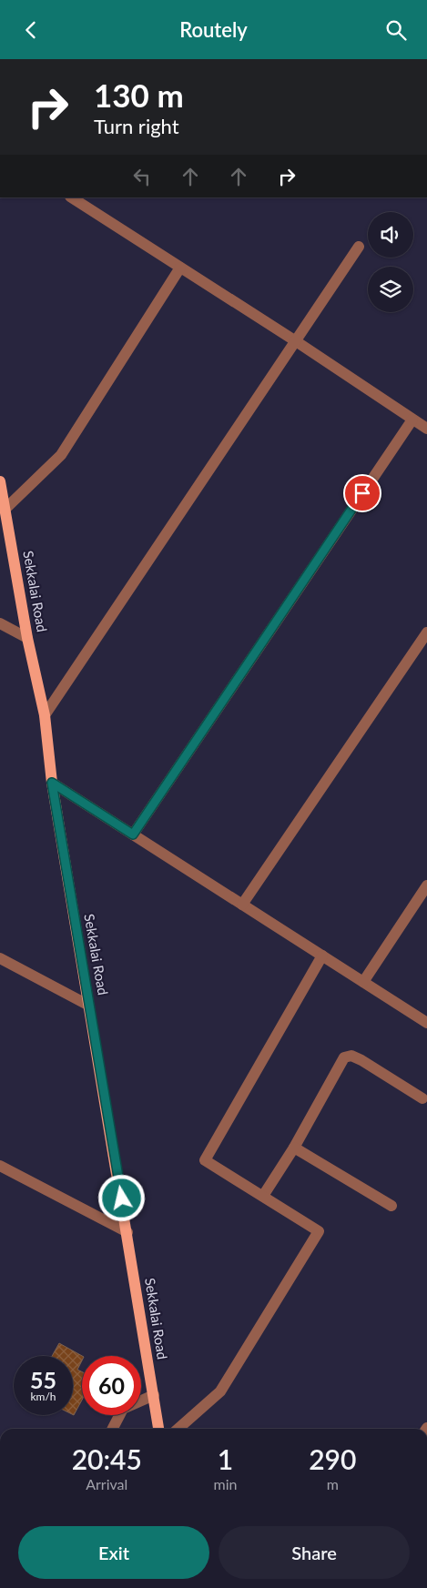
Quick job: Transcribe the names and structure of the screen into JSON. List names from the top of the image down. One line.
{"streets":{"main road":["Sekkalai Road"]},"page":{"header":"Routely","turn":["130 m","Turn right"],"speed":"55 km/h","limit":"60","eta":["20:45","Arrival","1","min","290","m"],"buttons":["Exit","Share"]}}
